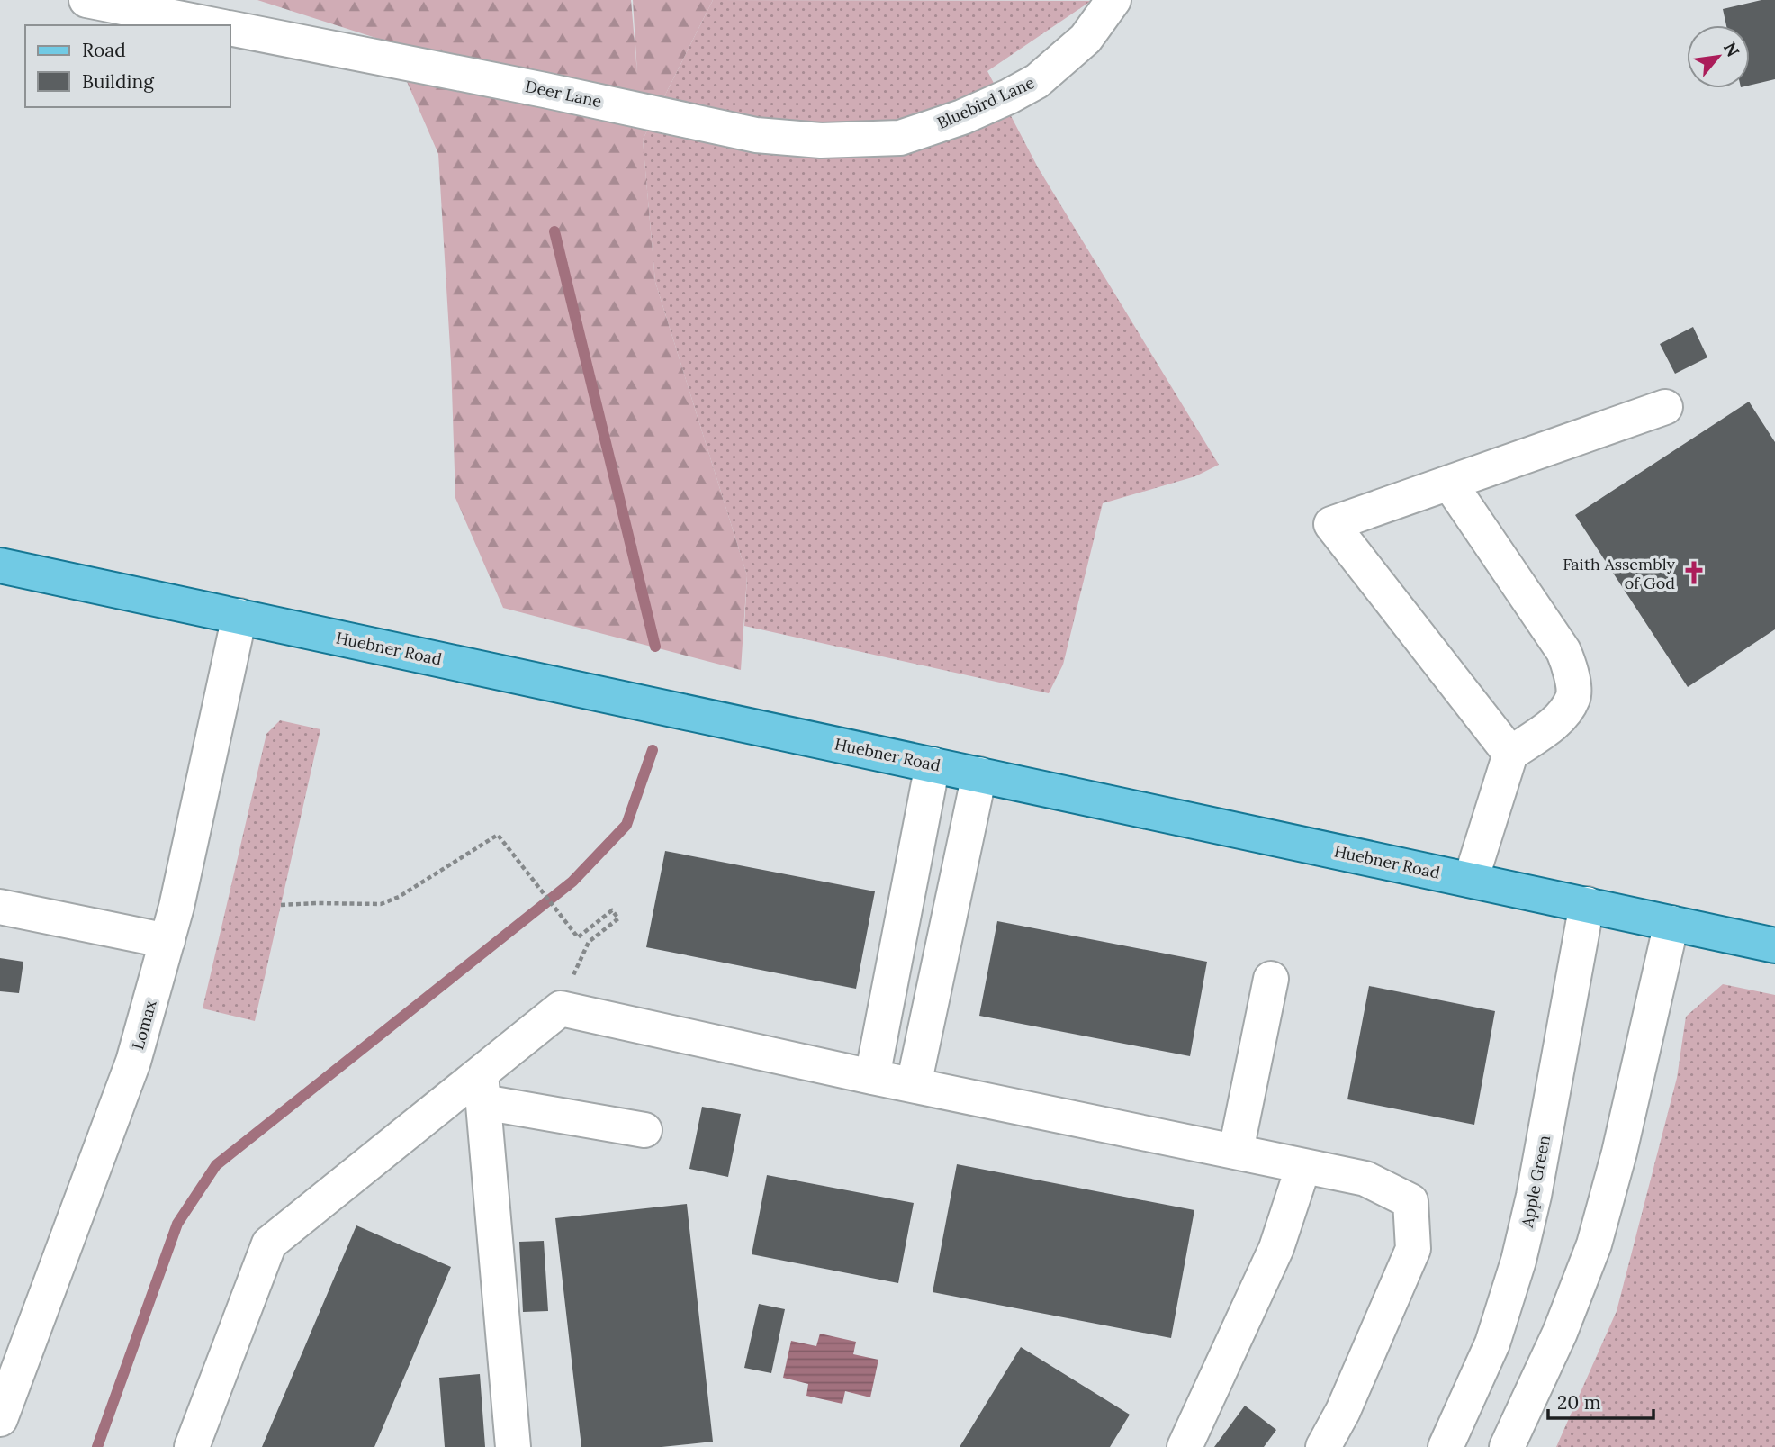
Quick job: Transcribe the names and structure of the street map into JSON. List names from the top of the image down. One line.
{"streets":{"main road":["Huebner Road"],"street":["Deer Lane","Bluebird Lane","Lomax","Apple Green"]},"crossings":[["Deer Lane","Bluebird Lane"],["Huebner Road","Lomax"],["Huebner Road","Apple Green"]],"places":{"church":["Faith Assembly of God"]},"legend":["Road","Building"],"scale_bar":"20 m","north":"top right"}
